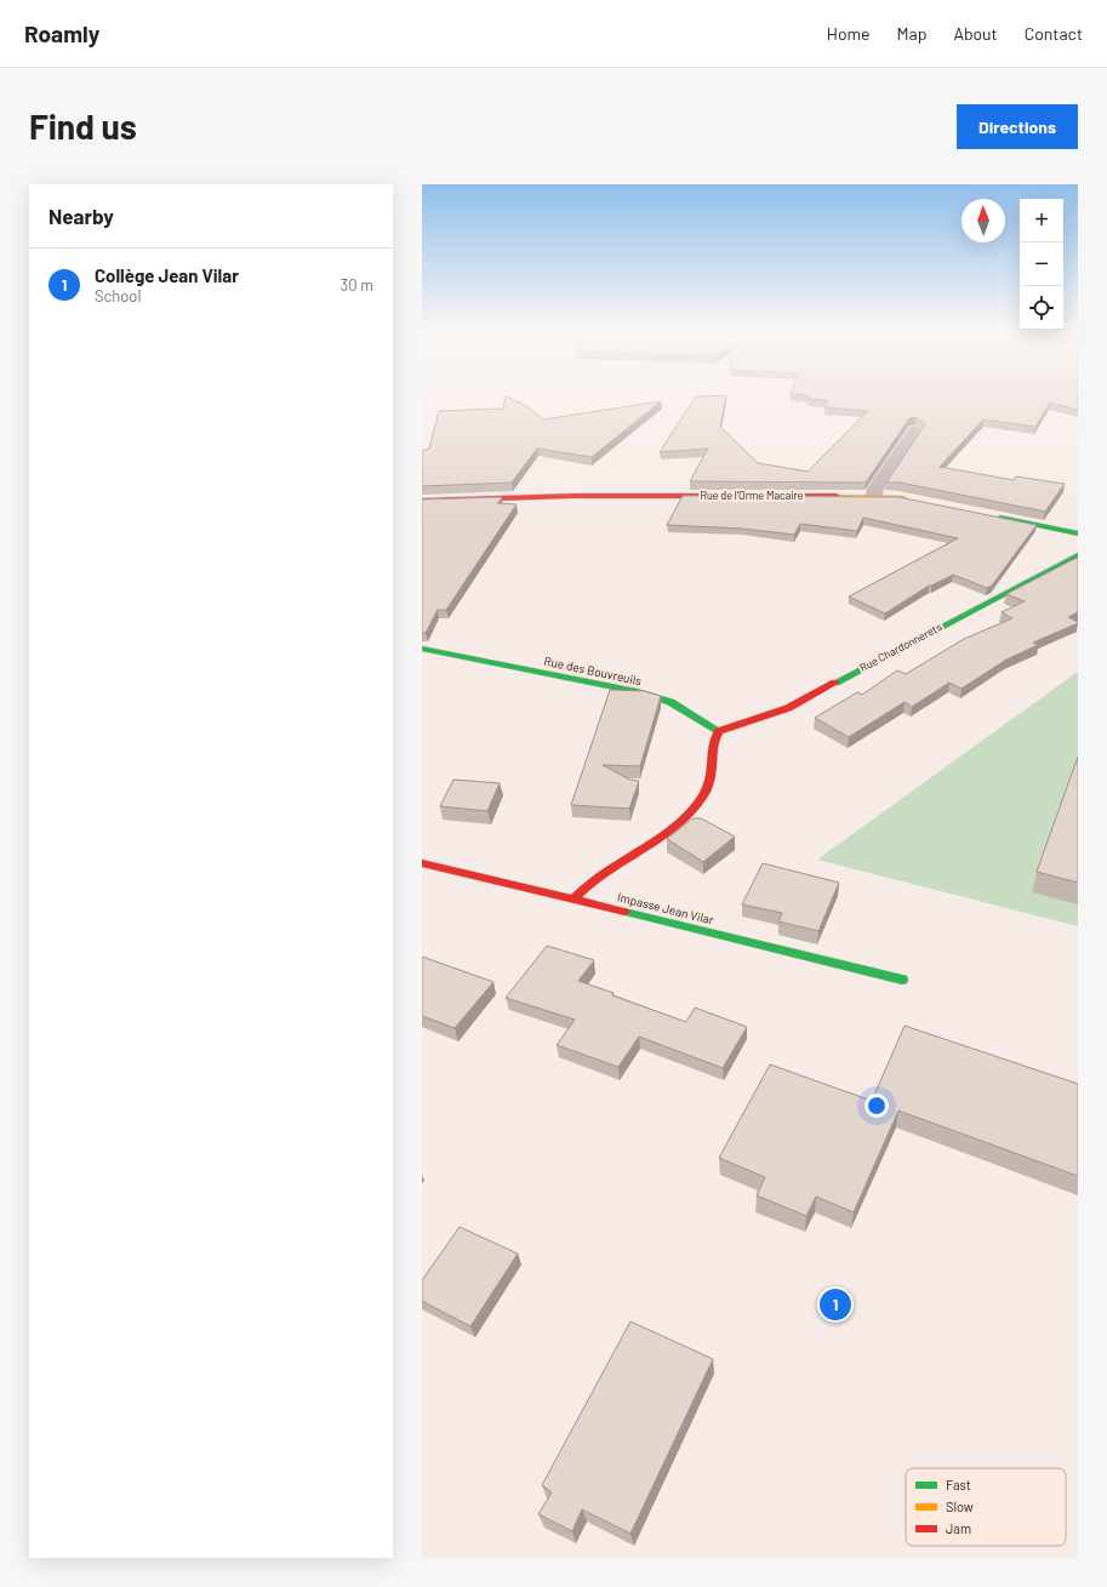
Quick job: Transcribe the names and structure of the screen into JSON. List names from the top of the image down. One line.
{"streets":{"street":["Rue de l'Orme Macaire","Rue Chardonnerets","Rue des Bouvreuils","Impasse Jean Vilar"]},"crossings":[["Rue Chardonnerets","Rue des Bouvreuils"]],"legend":["Fast","Slow","Jam"],"north":"top","page":{"header":"Roamly","nav":["Home","Map","About","Contact"],"buttons":"Directions","title":"Find us","heading":"Nearby","map_buttons":["+","−"],"list":[{"mark":"1","name":"Collège Jean Vilar","note":"School","value":"30 m"}],"pins":"1"}}
